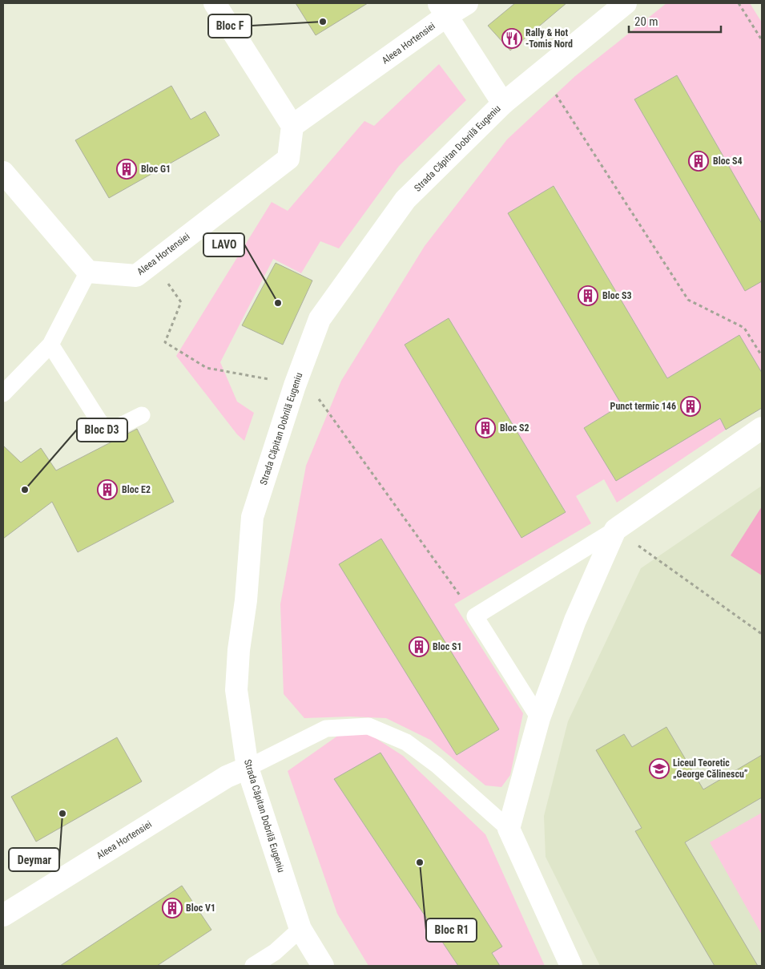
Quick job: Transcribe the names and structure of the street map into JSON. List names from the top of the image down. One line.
{"streets":{"street":["Aleea Hortensiei","Strada Căpitan Dobrilă Eugeniu"]},"crossings":[["Aleea Hortensiei","Strada Căpitan Dobrilă Eugeniu"]],"places":{"other":["Bloc F","LAVO","Bloc D3","Deymar","Bloc R1"],"restaurant":["Rally & Hot -Tomis Nord"],"building":["Bloc S4","Bloc G1","Bloc S3","Punct termic 146","Bloc S2","Bloc E2","Bloc S1","Bloc V1"],"school or university":["Liceul Teoretic „George Călinescu”"]},"scale_bar":"20 m"}
